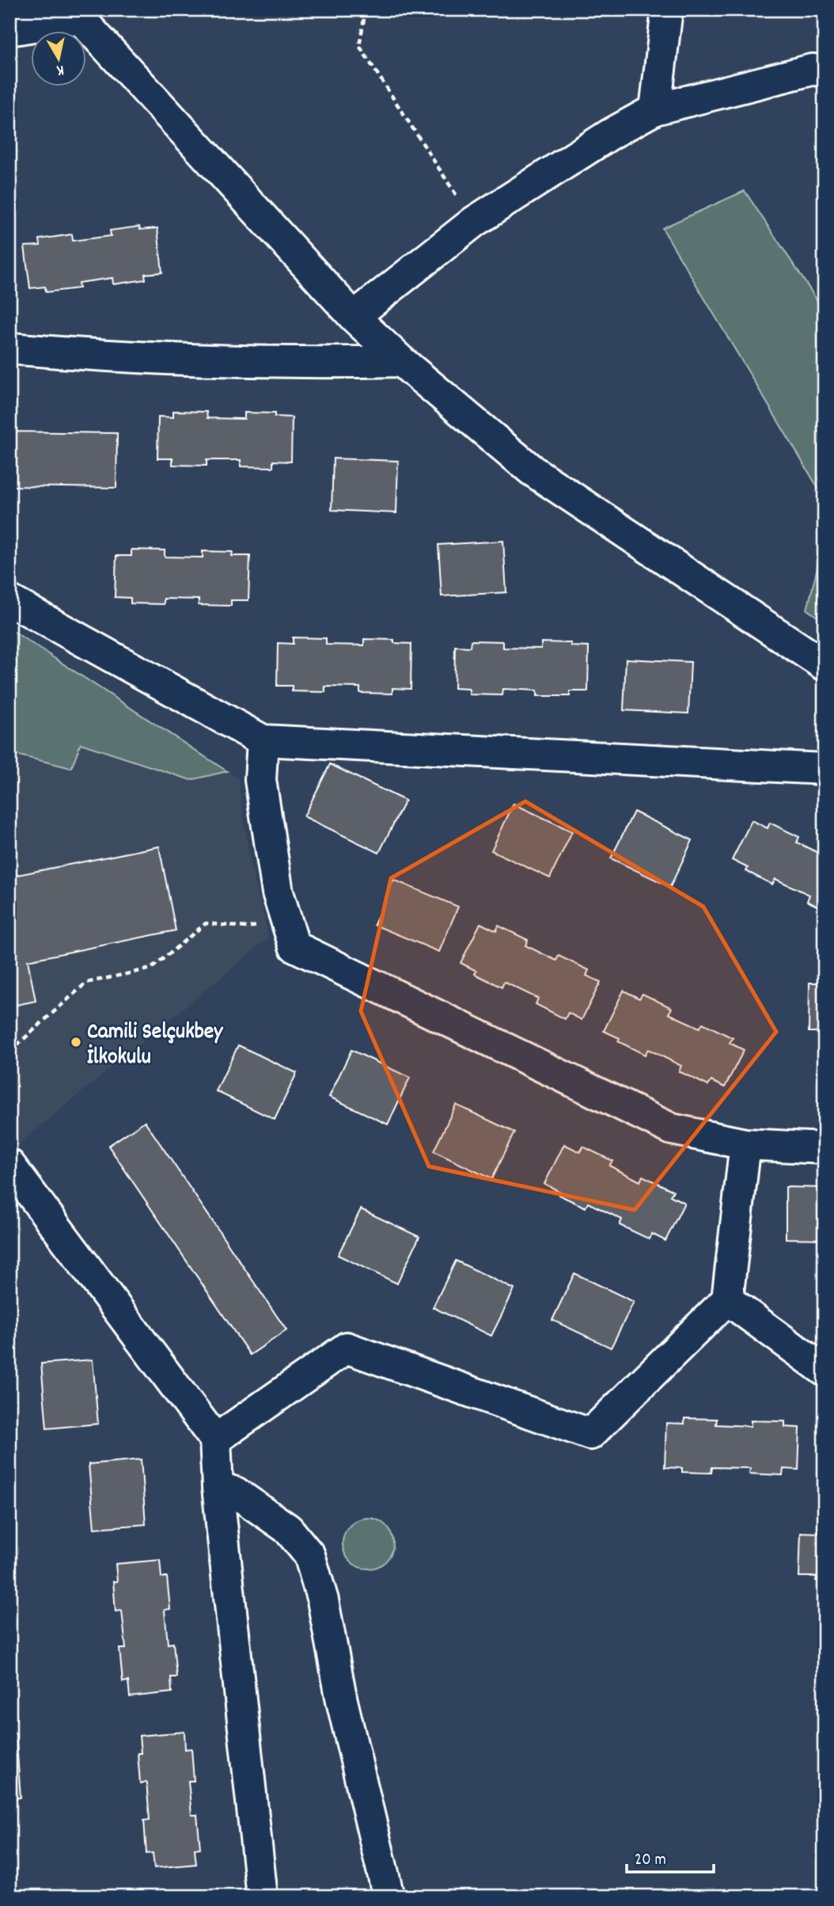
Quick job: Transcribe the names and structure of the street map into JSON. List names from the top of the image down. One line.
{"places":["Camili Selçukbey İlkokulu"],"scale_bar":"20 m","north":"bottom"}
